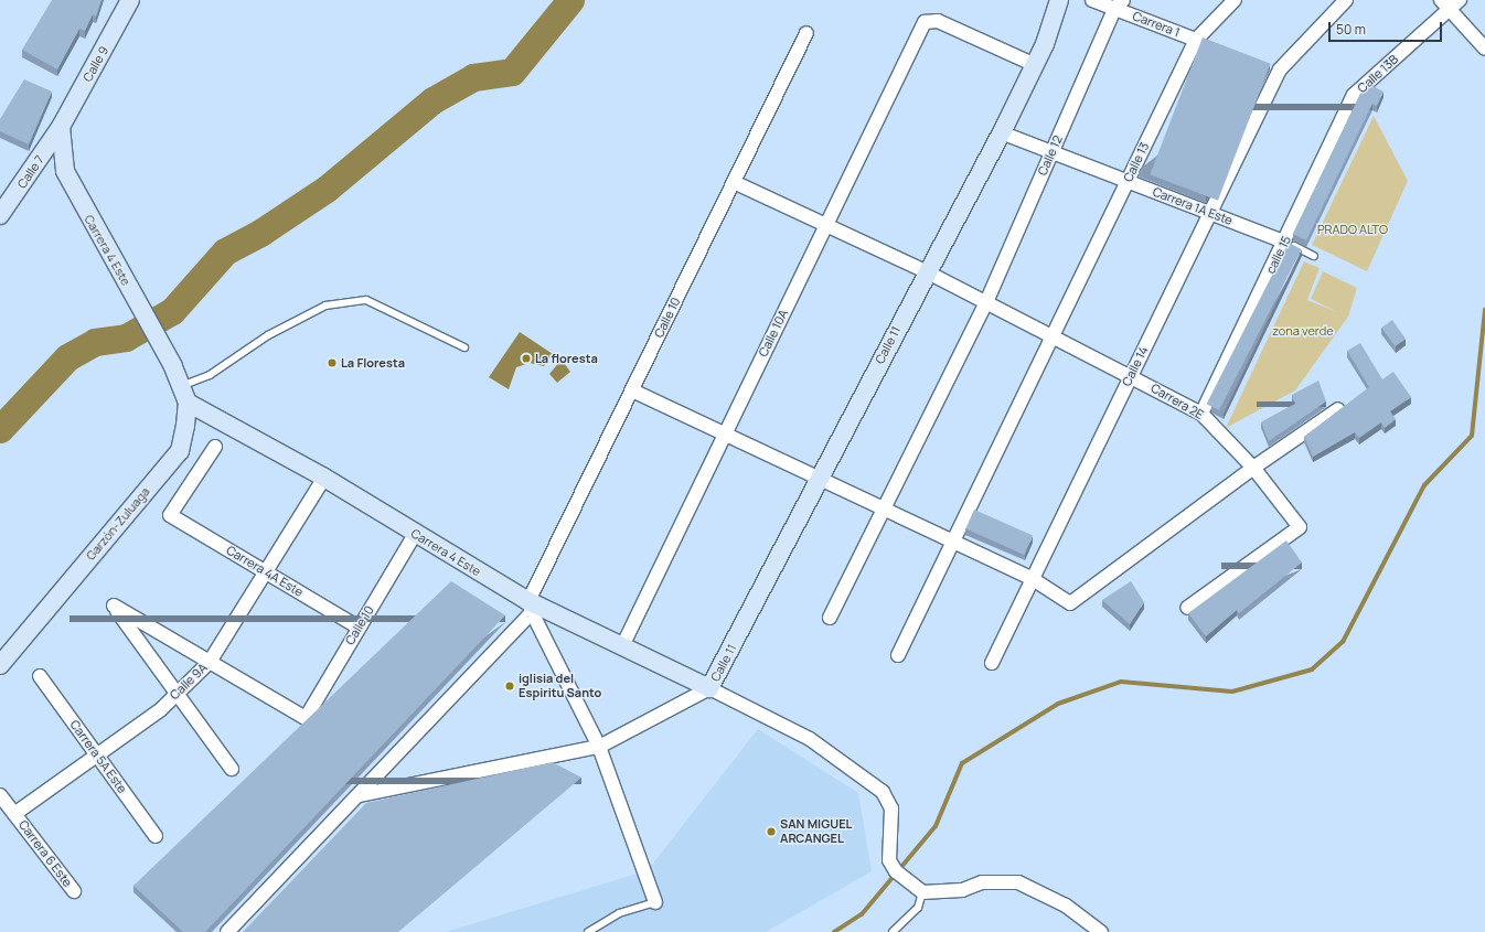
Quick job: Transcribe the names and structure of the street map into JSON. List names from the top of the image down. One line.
{"streets":{"street":["Carrera 1","Calle 9","Calle 13B","Calle 12","Calle 13","Calle 7","Carrera 1A Este","Carrera 4 Este","calle 15","Calle 10","Calle 10A","Calle 11","Calle 14","Carrera 2E","Garzón-Zuluaga","Carrera 4A Este","Calle 9A","Carrera 5A Este","Carrera 6 Este"]},"crossings":[["Carrera 1","Calle 12"],["Carrera 1","Calle 13"],["Calle 9","Calle 7"],["Calle 9","Carrera 4 Este"],["Calle 13B","calle 15"],["Calle 12","Carrera 1A Este"],["Calle 12","Carrera 2E"],["Calle 13","Carrera 1A Este"],["Calle 13","Carrera 2E"],["Calle 7","Carrera 4 Este"],["Carrera 1A Este","calle 15"],["Carrera 1A Este","Calle 11"],["Carrera 1A Este","Calle 14"],["Carrera 4 Este","Calle 10"],["Carrera 4 Este","Calle 10A"],["Carrera 4 Este","Calle 11"],["Carrera 4 Este","Garzón-Zuluaga"],["Carrera 4 Este","Calle 9A"],["calle 15","Carrera 2E"],["Calle 10","Carrera 2E"],["Calle 10","Carrera 4A Este"],["Calle 10","Calle 9A"],["Calle 10A","Calle 11"],["Calle 10A","Carrera 2E"],["Calle 11","Carrera 2E"],["Calle 14","Carrera 2E"],["Carrera 4A Este","Calle 9A"],["Calle 9A","Carrera 5A Este"],["Calle 9A","Carrera 6 Este"]],"parks":["PRADO ALTO","zona verde"],"places":["La floresta","La Floresta","iglisia del Espiritu Santo","SAN MIGUEL ARCANGEL"],"scale_bar":"50 m"}
